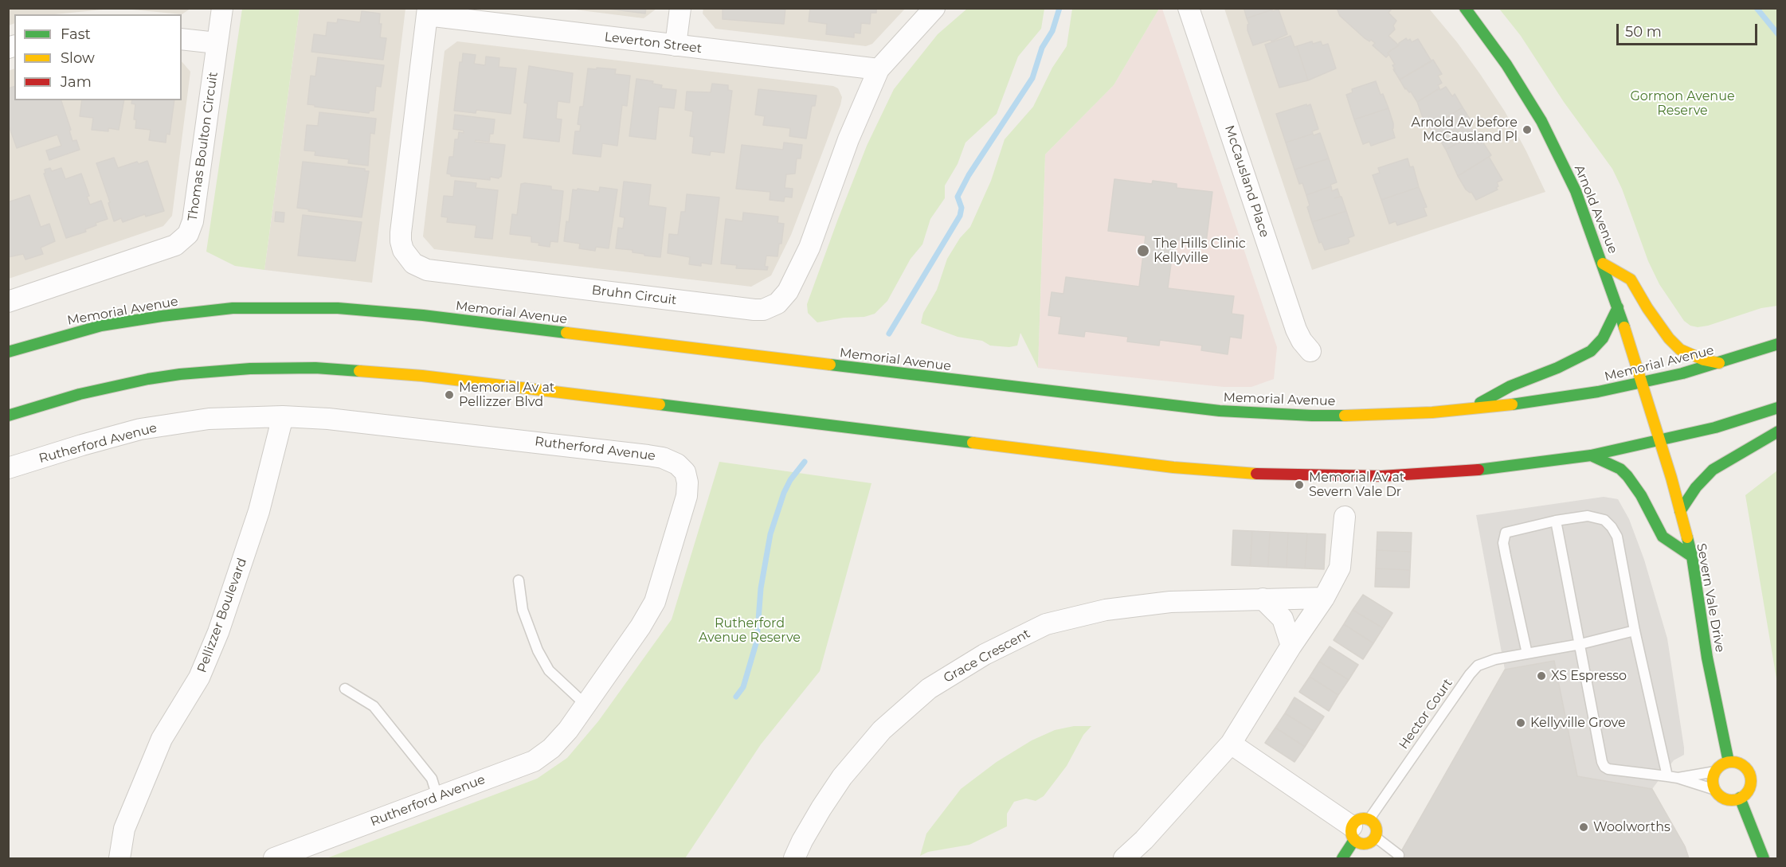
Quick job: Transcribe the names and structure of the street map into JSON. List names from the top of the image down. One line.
{"streets":{"main road":["Arnold Avenue","Memorial Avenue","Severn Vale Drive","Hector Court"],"street":["Leverton Street","Thomas Boulton Circuit","McCausland Place","Bruhn Circuit","Rutherford Avenue","Pellizzer Boulevard","Grace Crescent"]},"crossings":[["Leverton Street","Bruhn Circuit"],["Arnold Avenue","Memorial Avenue"],["Arnold Avenue","Severn Vale Drive"],["Rutherford Avenue","Pellizzer Boulevard"]],"parks":["Gormon Avenue Reserve","Rutherford Avenue Reserve"],"places":["Arnold Av before McCausland Pl","The Hills Clinic Kellyville","Memorial Av at Pellizzer Blvd","Memorial Av at Severn Vale Dr","XS Espresso","Kellyville Grove","Woolworths"],"legend":["Fast","Slow","Jam"],"scale_bar":"50 m"}
